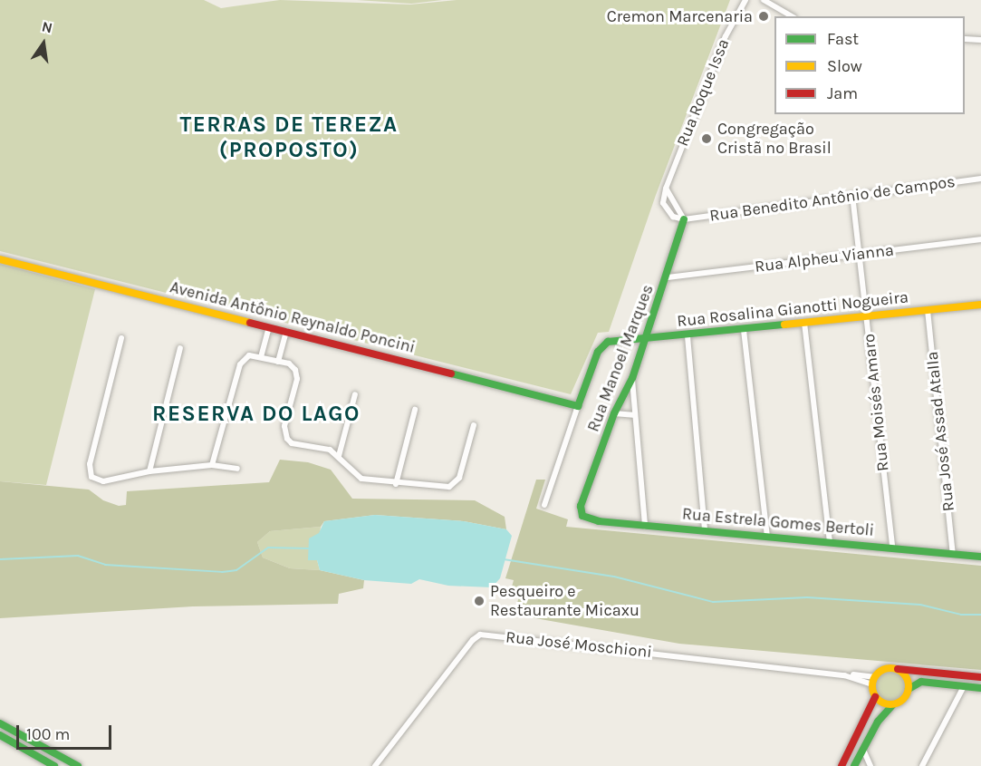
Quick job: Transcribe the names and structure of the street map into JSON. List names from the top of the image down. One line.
{"streets":{"street":["Rua Roque Issa","Rua Benedito Antônio de Campos","Rua Alpheu Vianna","Rua Rosalina Gianotti Nogueira","Avenida Antônio Reynaldo Poncini","Rua Manoel Marques","Rua Moisés Amaro","Rua José Assad Atalla","Rua Estrela Gomes Bertoli","Rua José Moschioni"]},"crossings":[["Rua Benedito Antônio de Campos","Rua Manoel Marques"],["Rua Benedito Antônio de Campos","Rua Moisés Amaro"],["Rua Alpheu Vianna","Rua Manoel Marques"],["Rua Alpheu Vianna","Rua Moisés Amaro"],["Rua Rosalina Gianotti Nogueira","Avenida Antônio Reynaldo Poncini"],["Rua Rosalina Gianotti Nogueira","Rua Manoel Marques"],["Rua Rosalina Gianotti Nogueira","Rua Moisés Amaro"],["Rua Rosalina Gianotti Nogueira","Rua José Assad Atalla"],["Rua Manoel Marques","Rua Estrela Gomes Bertoli"],["Rua Moisés Amaro","Rua Estrela Gomes Bertoli"],["Rua José Assad Atalla","Rua Estrela Gomes Bertoli"]],"districts":["TERRAS DE TEREZA (PROPOSTO)","RESERVA DO LAGO"],"places":["Cremon Marcenaria","Congregação Cristã no Brasil","Pesqueiro e Restaurante Micaxu"],"legend":["Fast","Slow","Jam"],"scale_bar":"100 m","north":"top"}
